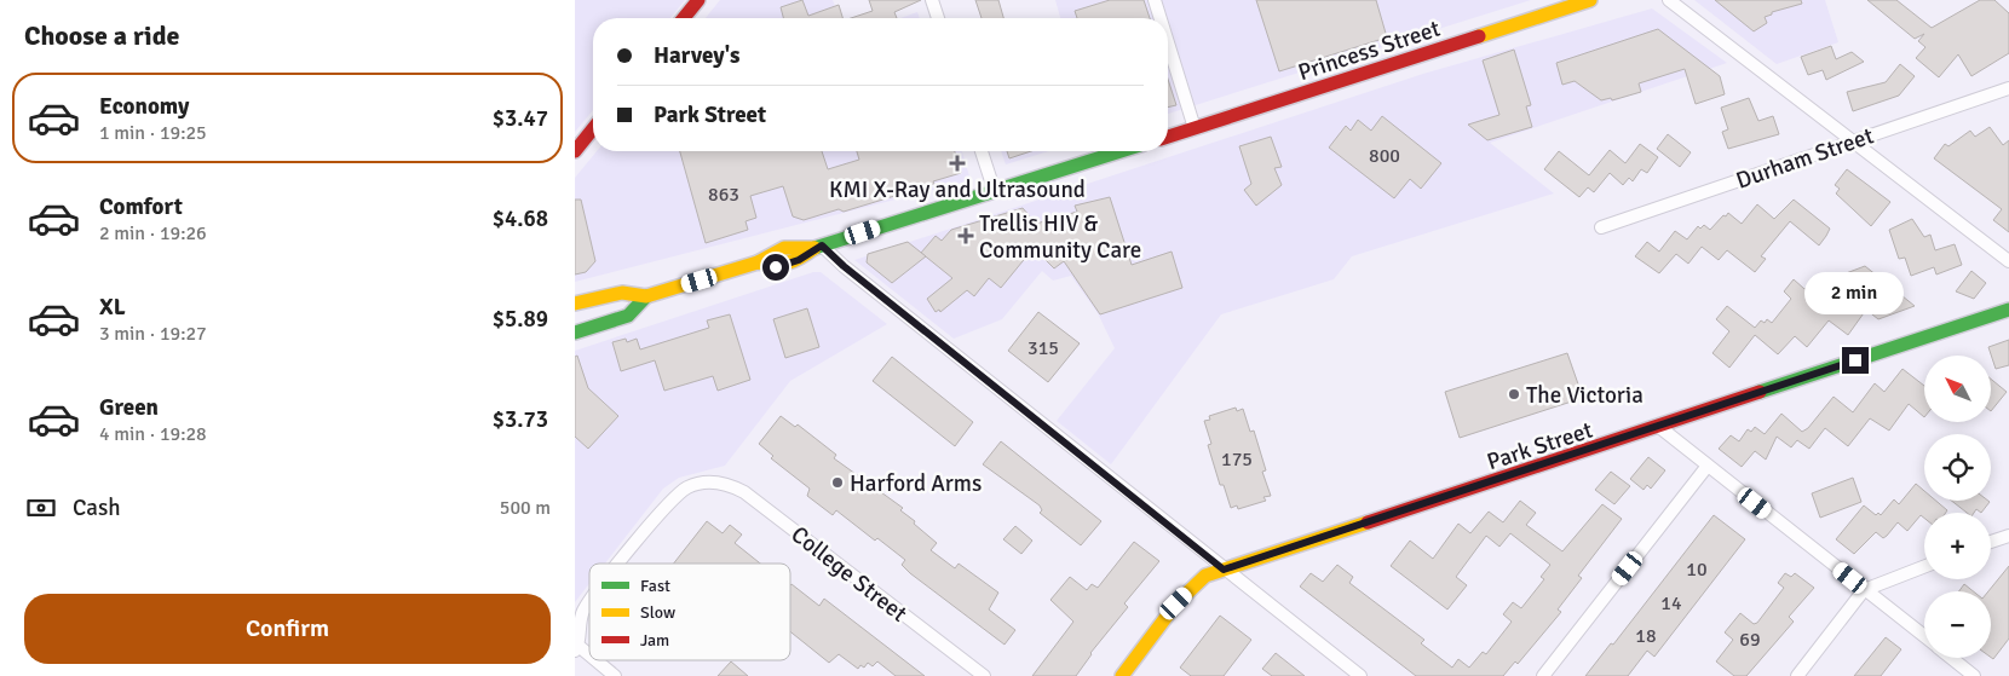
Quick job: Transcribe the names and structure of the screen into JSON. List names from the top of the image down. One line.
{"streets":{"main road":["Princess Street","Park Street"],"street":["Durham Street","College Street"]},"places":{"health":["KMI X-Ray and Ultrasound","Trellis HIV & Community Care"],"other":["The Victoria","Harford Arms"]},"house_numbers":["800","863","315","175","10","14","18","69"],"legend":["Fast","Slow","Jam"],"north":"top left","page":{"heading":"Choose a ride","banner":["Harvey's","Park Street"],"list":[{"name":"Economy","note":"1 min · 19:25","value":"$3.47"},{"name":"Comfort","note":"2 min · 19:26","value":"$4.68"},{"name":"XL","note":"3 min · 19:27","value":"$5.89"},{"name":"Green","note":"4 min · 19:28","value":"$3.73"}],"bubble":"2 min","map_buttons":["+","−"],"pay":["Cash","500 m"],"buttons":"Confirm"}}
